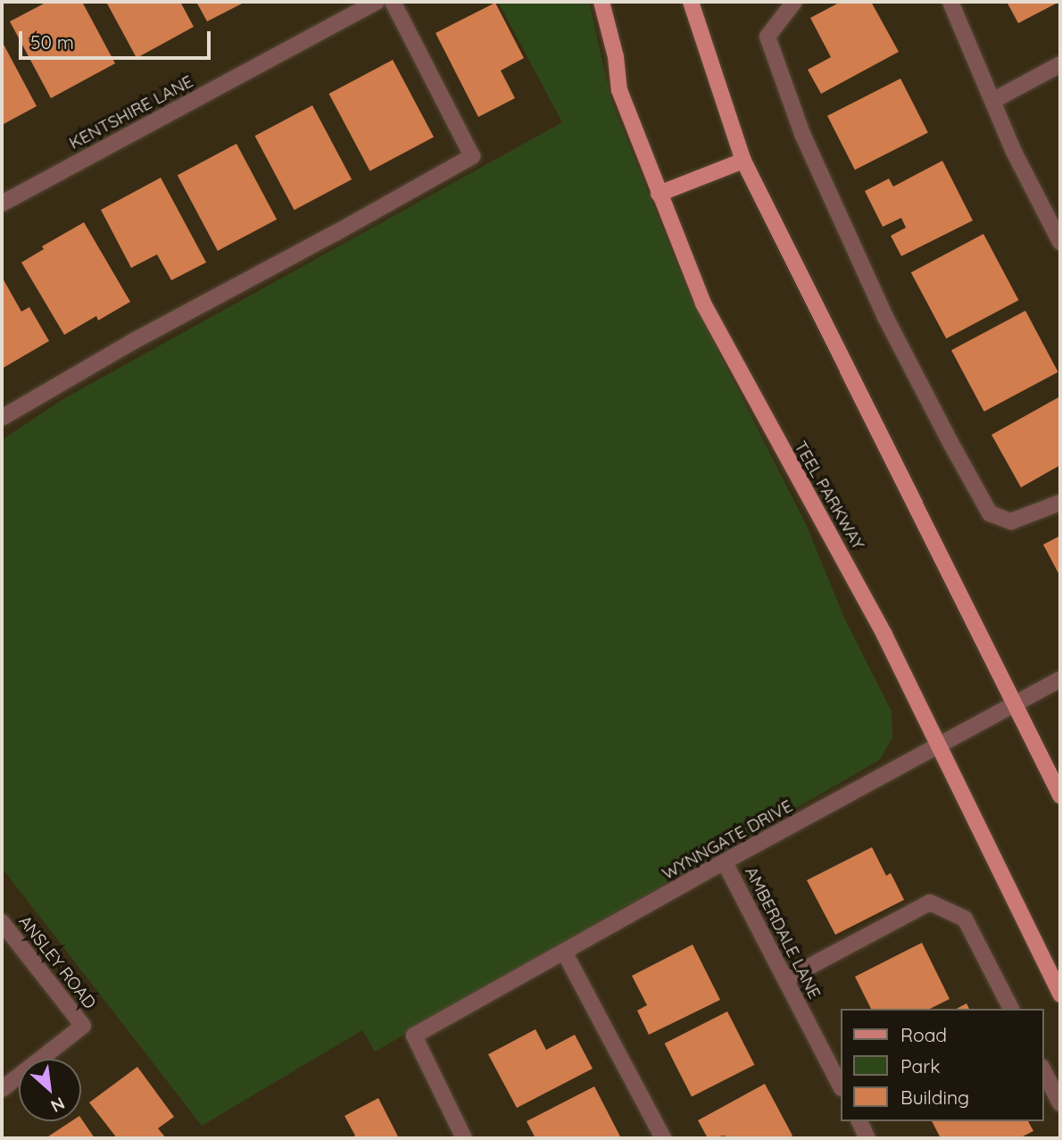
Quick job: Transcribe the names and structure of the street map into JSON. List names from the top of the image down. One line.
{"streets":{"main road":["TEEL PARKWAY"],"street":["KENTSHIRE LANE","WYNNGATE DRIVE","AMBERDALE LANE","ANSLEY ROAD"]},"crossings":[["TEEL PARKWAY","WYNNGATE DRIVE"],["WYNNGATE DRIVE","AMBERDALE LANE"]],"legend":["Road","Park","Building"],"scale_bar":"50 m","north":"bottom right"}
